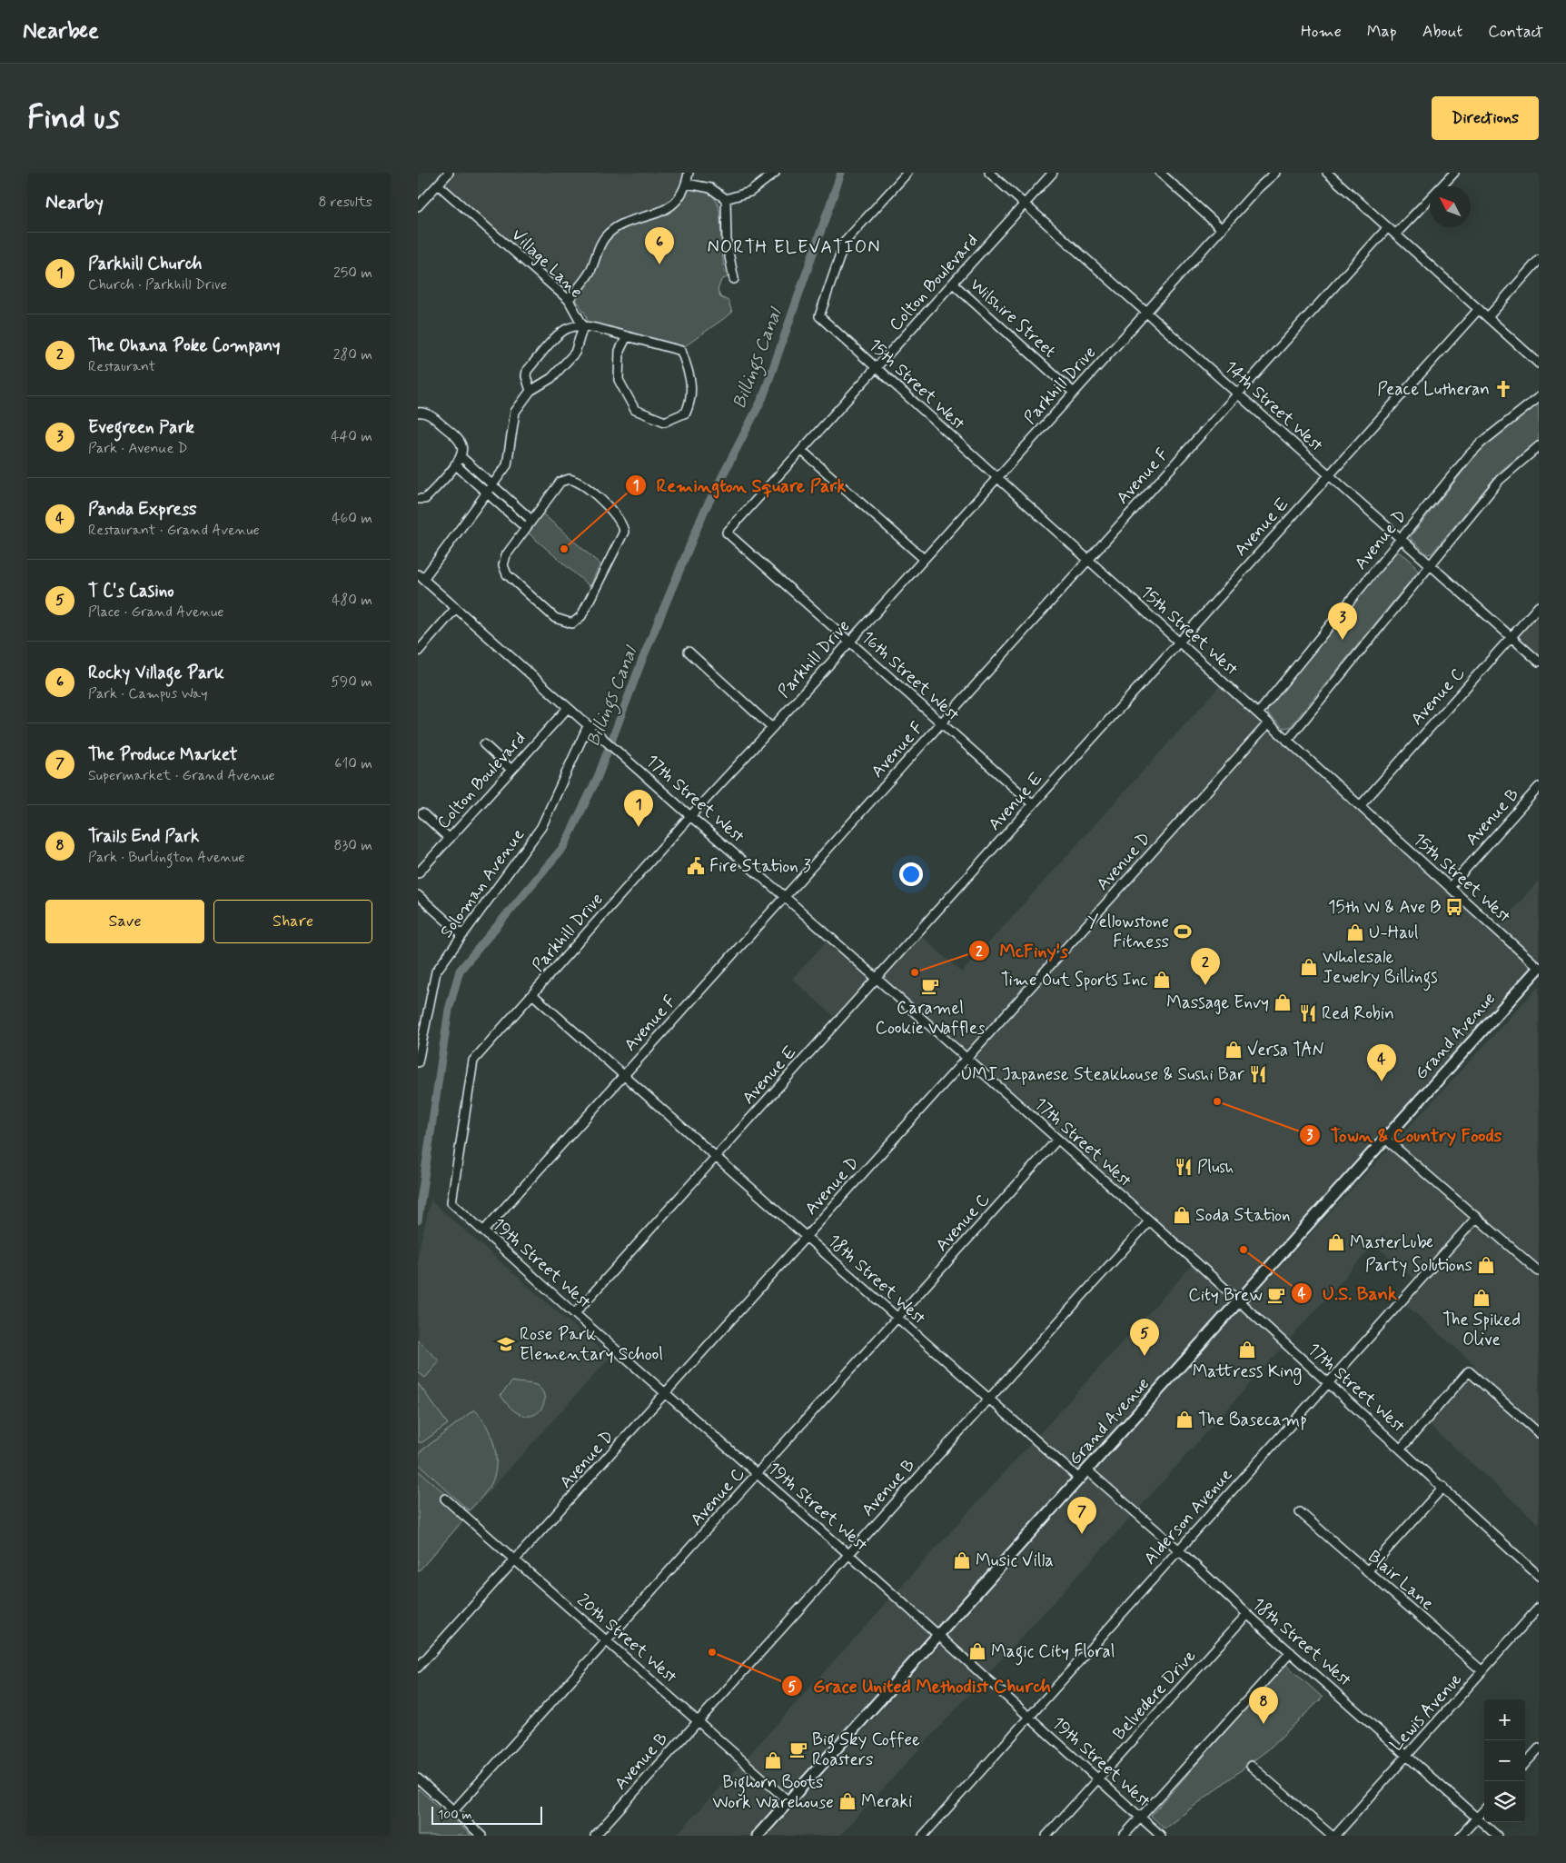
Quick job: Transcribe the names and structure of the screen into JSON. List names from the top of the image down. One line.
{"streets":{"main road":["Grand Avenue"],"street":["Village Lane","Colton Boulevard","Wilshire Street","15th Street West","Parkhill Drive","14th Street West","Avenue F","Avenue E","Avenue D","16th Street West","Avenue C","17th Street West","Avenue B","Soloman Avenue","19th Street West","18th Street West","Alderson Avenue","Blair Lane","20th Street West","Belvedere Drive","Lewis Avenue"]},"crossings":[["Colton Boulevard","Wilshire Street"],["Colton Boulevard","15th Street West"],["Colton Boulevard","14th Street West"],["Colton Boulevard","16th Street West"],["Colton Boulevard","17th Street West"],["Wilshire Street","Parkhill Drive"],["15th Street West","Parkhill Drive"],["15th Street West","Avenue F"],["15th Street West","Avenue E"],["15th Street West","Avenue D"],["15th Street West","Avenue C"],["15th Street West","Avenue B"],["15th Street West","Grand Avenue"],["Parkhill Drive","14th Street West"],["Parkhill Drive","16th Street West"],["Parkhill Drive","17th Street West"],["Parkhill Drive","19th Street West"],["Parkhill Drive","18th Street West"],["14th Street West","Avenue F"],["14th Street West","Avenue E"],["14th Street West","Avenue D"],["14th Street West","Avenue C"],["Avenue F","16th Street West"],["Avenue F","17th Street West"],["Avenue F","19th Street West"],["Avenue F","18th Street West"],["Avenue E","16th Street West"],["Avenue E","17th Street West"],["Avenue E","19th Street West"],["Avenue E","18th Street West"],["Avenue D","17th Street West"],["Avenue D","19th Street West"],["Avenue D","18th Street West"],["Avenue D","20th Street West"],["Avenue C","17th Street West"],["Avenue C","19th Street West"],["Avenue C","18th Street West"],["Avenue C","20th Street West"],["17th Street West","Avenue B"],["17th Street West","Soloman Avenue"],["17th Street West","Grand Avenue"],["17th Street West","Alderson Avenue"],["Avenue B","19th Street West"],["Avenue B","18th Street West"],["Avenue B","20th Street West"],["Grand Avenue","19th Street West"],["Grand Avenue","18th Street West"],["Grand Avenue","20th Street West"],["19th Street West","Alderson Avenue"],["19th Street West","Belvedere Drive"],["18th Street West","Alderson Avenue"],["18th Street West","Belvedere Drive"],["18th Street West","Lewis Avenue"],["Blair Lane","Lewis Avenue"]],"districts":["NORTH ELEVATION"],"water":["Billings Canal"],"places":{"church":["Peace Lutheran"],"other":["Remington Square Park","McFiny's","Town & Country Foods","U.S. Bank","Grace United Methodist Church"],"public building":["Fire Station 3"],"bus stop":["15th W & Ave B"],"sports":["Yellowstone Fitness"],"shop":["U-Haul","Wholesale Jewelry Billings","Time Out Sports Inc","Massage Envy","Versa TAN","Soda Station","MasterLube","Party Solutions","The Spiked Olive","Mattress King","The Basecamp","Music Villa","Magic City Floral","Bighorn Boots Work Warehouse","Meraki"],"cafe":["Caramel Cookie Waffles","City Brew","Big Sky Coffee Roasters"],"restaurant":["Red Robin","UMI Japanese Steakhouse & Sushi Bar","Plush"],"school or university":["Rose Park Elementary School"]},"scale_bar":"100 m","north":"top left","page":{"header":"Nearbee","nav":["Home","Map","About","Contact"],"buttons":["Directions",["Save","Share"]],"title":"Find us","heading":["Nearby","8 results"],"pins":["6","3","1","2","4","5","7","8"],"list":[{"mark":"1","name":"Parkhill Church","note":"Church · Parkhill Drive","value":"250 m"},{"mark":"2","name":"The Ohana Poke Company","note":"Restaurant","value":"280 m"},{"mark":"3","name":"Evegreen Park","note":"Park · Avenue D","value":"440 m"},{"mark":"4","name":"Panda Express","note":"Restaurant · Grand Avenue","value":"460 m"},{"mark":"5","name":"T C's Casino","note":"Place · Grand Avenue","value":"480 m"},{"mark":"6","name":"Rocky Village Park","note":"Park · Campus Way","value":"590 m"},{"mark":"7","name":"The Produce Market","note":"Supermarket · Grand Avenue","value":"610 m"},{"mark":"8","name":"Trails End Park","note":"Park · Burlington Avenue","value":"830 m"}],"map_buttons":["+","−"],"scale":"100 m"}}
